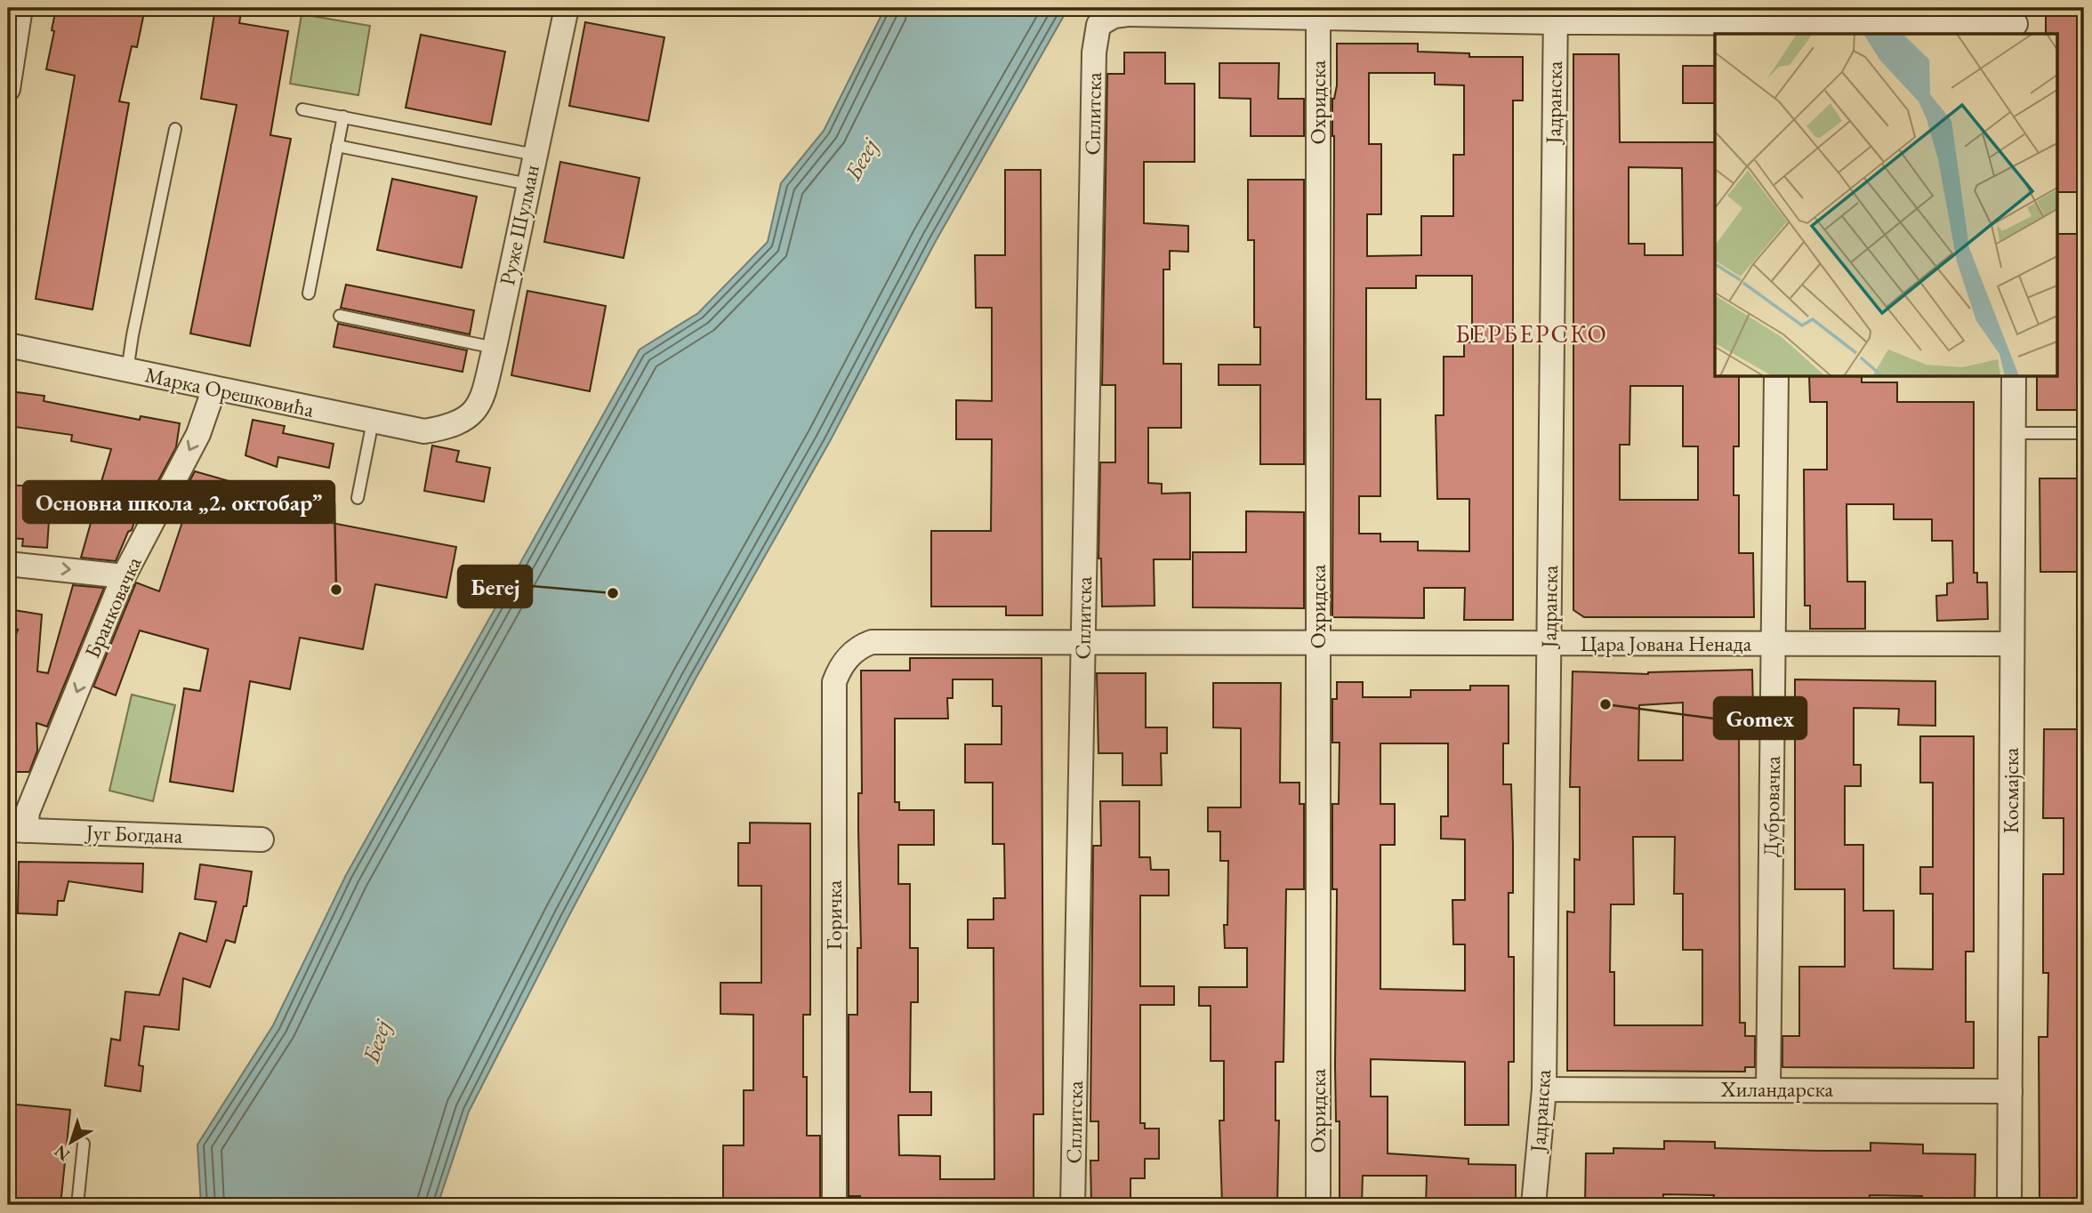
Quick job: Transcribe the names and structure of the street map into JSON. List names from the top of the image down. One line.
{"streets":{"street":["Охридска","Јадранска","Сплитска","Руже Шулман","Марка Орешковића","Бранковачка","Цара Јована Ненада","Космајска","Дубровачка","Југ Богдана","Горичка","Хиландарска"]},"crossings":[["Охридска","Сплитска"],["Охридска","Цара Јована Ненада"],["Јадранска","Цара Јована Ненада"],["Јадранска","Хиландарска"],["Сплитска","Цара Јована Ненада"],["Руже Шулман","Марка Орешковића"],["Марка Орешковића","Бранковачка"],["Бранковачка","Југ Богдана"],["Цара Јована Ненада","Космајска"],["Цара Јована Ненада","Дубровачка"],["Цара Јована Ненада","Горичка"],["Космајска","Хиландарска"],["Дубровачка","Хиландарска"]],"one_way":["Бранковачка"],"districts":["БЕРБЕРСКО"],"water":["Бегеј"],"places":["Основна школа „2. октобар”","Бегеј","Gomex"],"north":"bottom left"}
